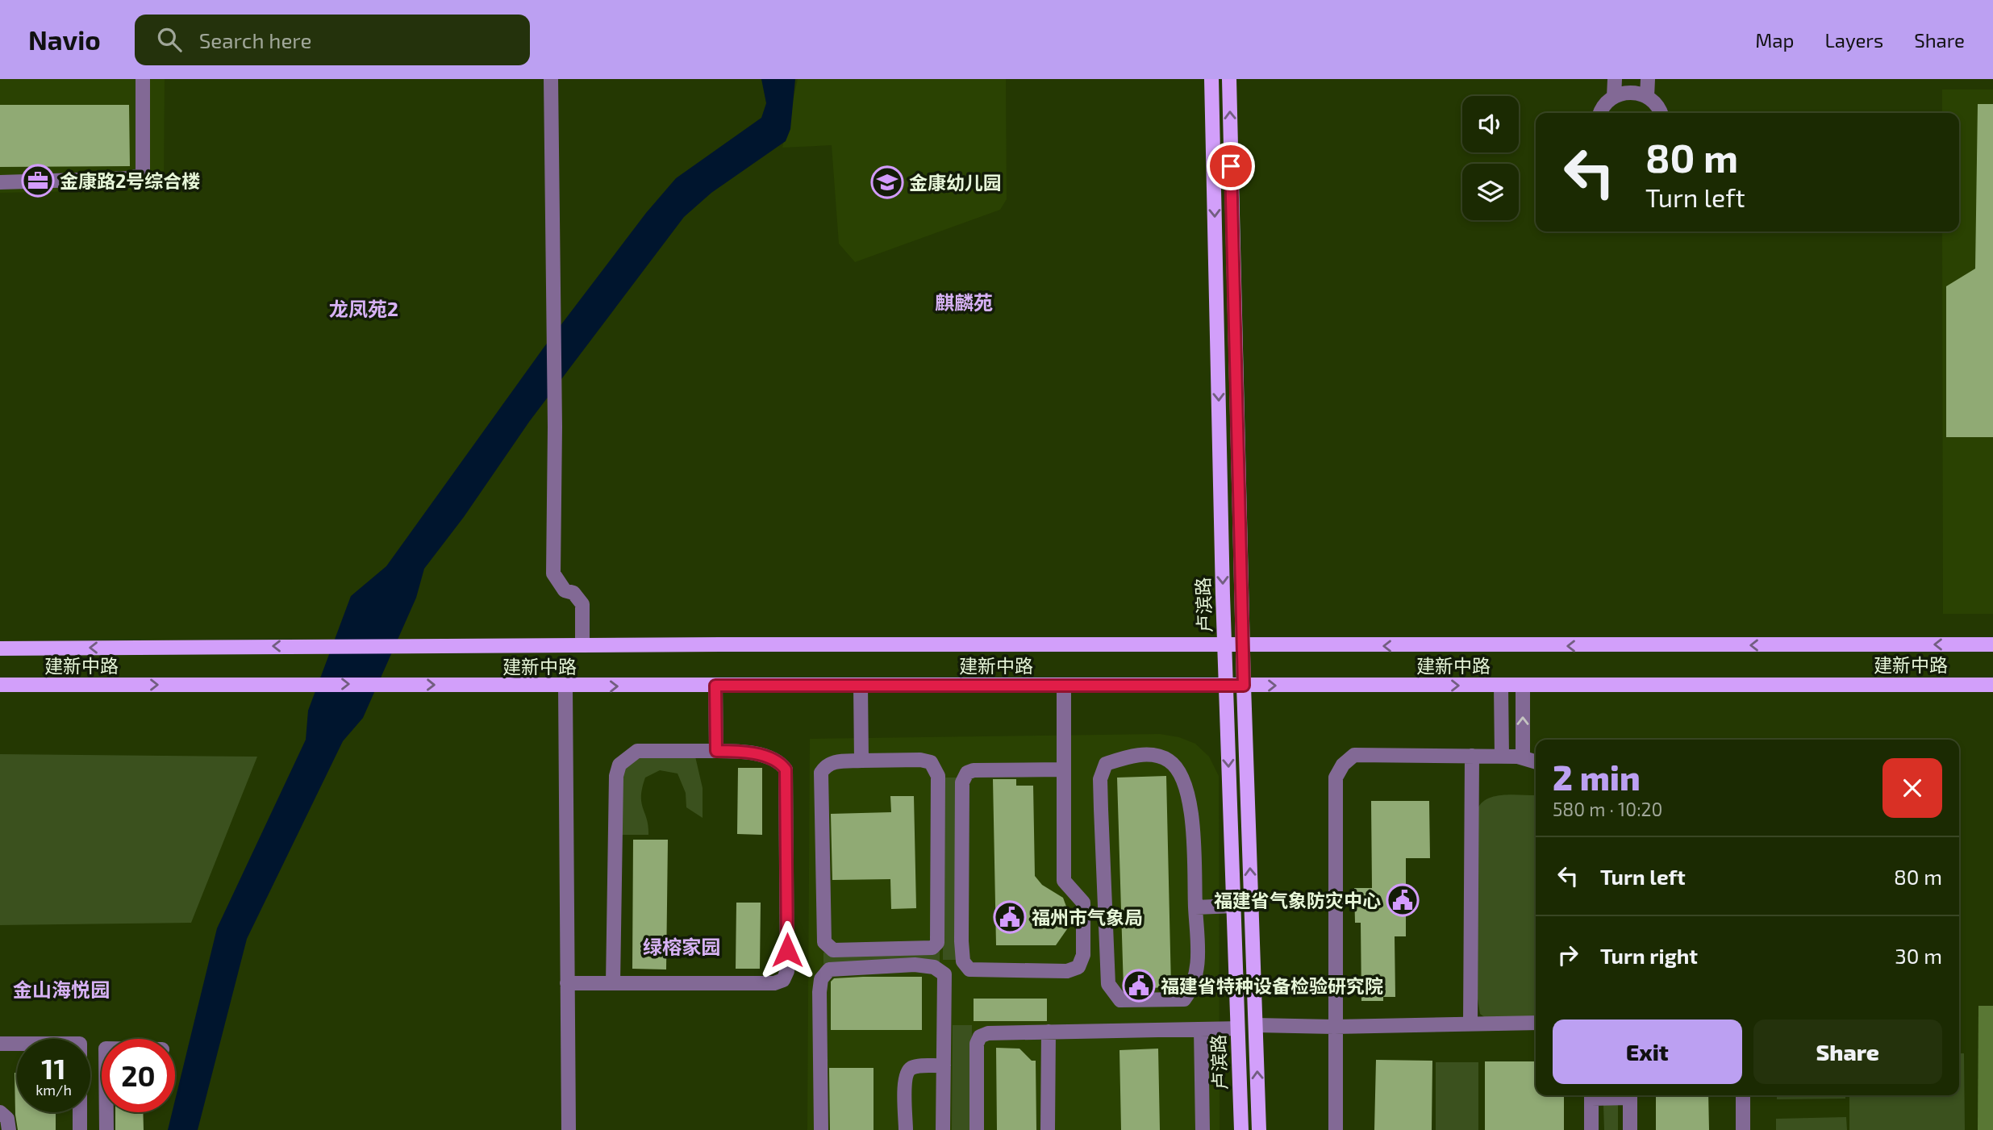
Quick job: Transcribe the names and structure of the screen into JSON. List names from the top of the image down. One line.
{"streets":{"main road":["卢滨路","建新中路"]},"crossings":[["卢滨路","建新中路"]],"districts":["麒麟苑","龙凤苑2","绿榕家园","金山海悦园"],"places":{"office":["金康路2号综合楼"],"school or university":["金康幼儿园"],"public building":["福建省气象防灾中心","福州市气象局","福建省特种设备检验研究院"]},"page":{"header":"Navio","search":"Search here","nav":["Map","Layers","Share"],"turn":["80 m","Turn left"],"heading":["2 min","580 m · 10:20"],"list":[{"name":"Turn left","value":"80 m"},{"name":"Turn right","value":"30 m"}],"buttons":["Exit","Share"],"speed":"11 km/h","limit":"20"}}
